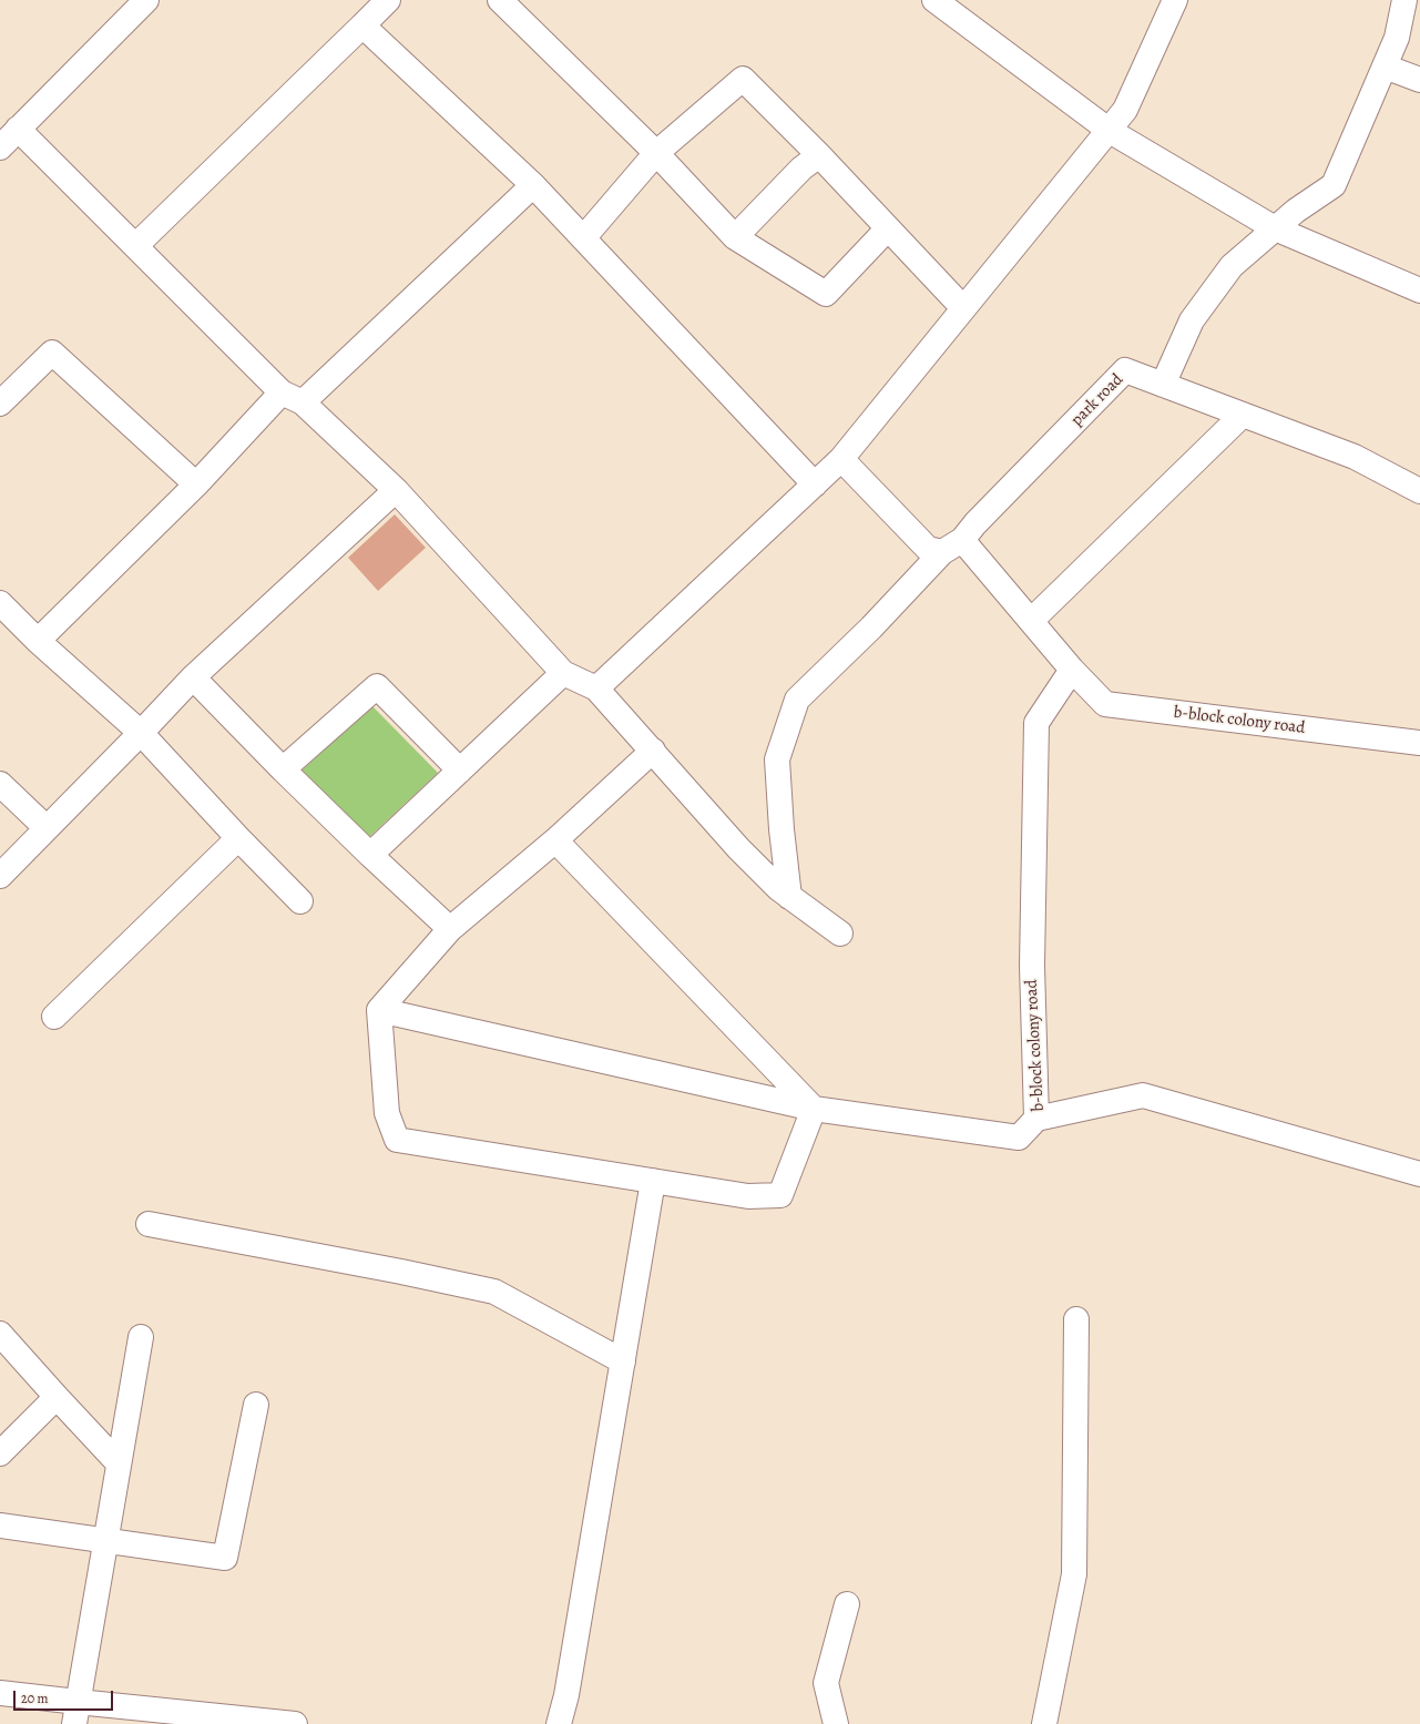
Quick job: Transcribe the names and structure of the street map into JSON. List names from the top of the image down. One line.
{"streets":{"street":["park road","b-block colony road"]},"crossings":[["park road","b-block colony road"]],"scale_bar":"20 m"}
